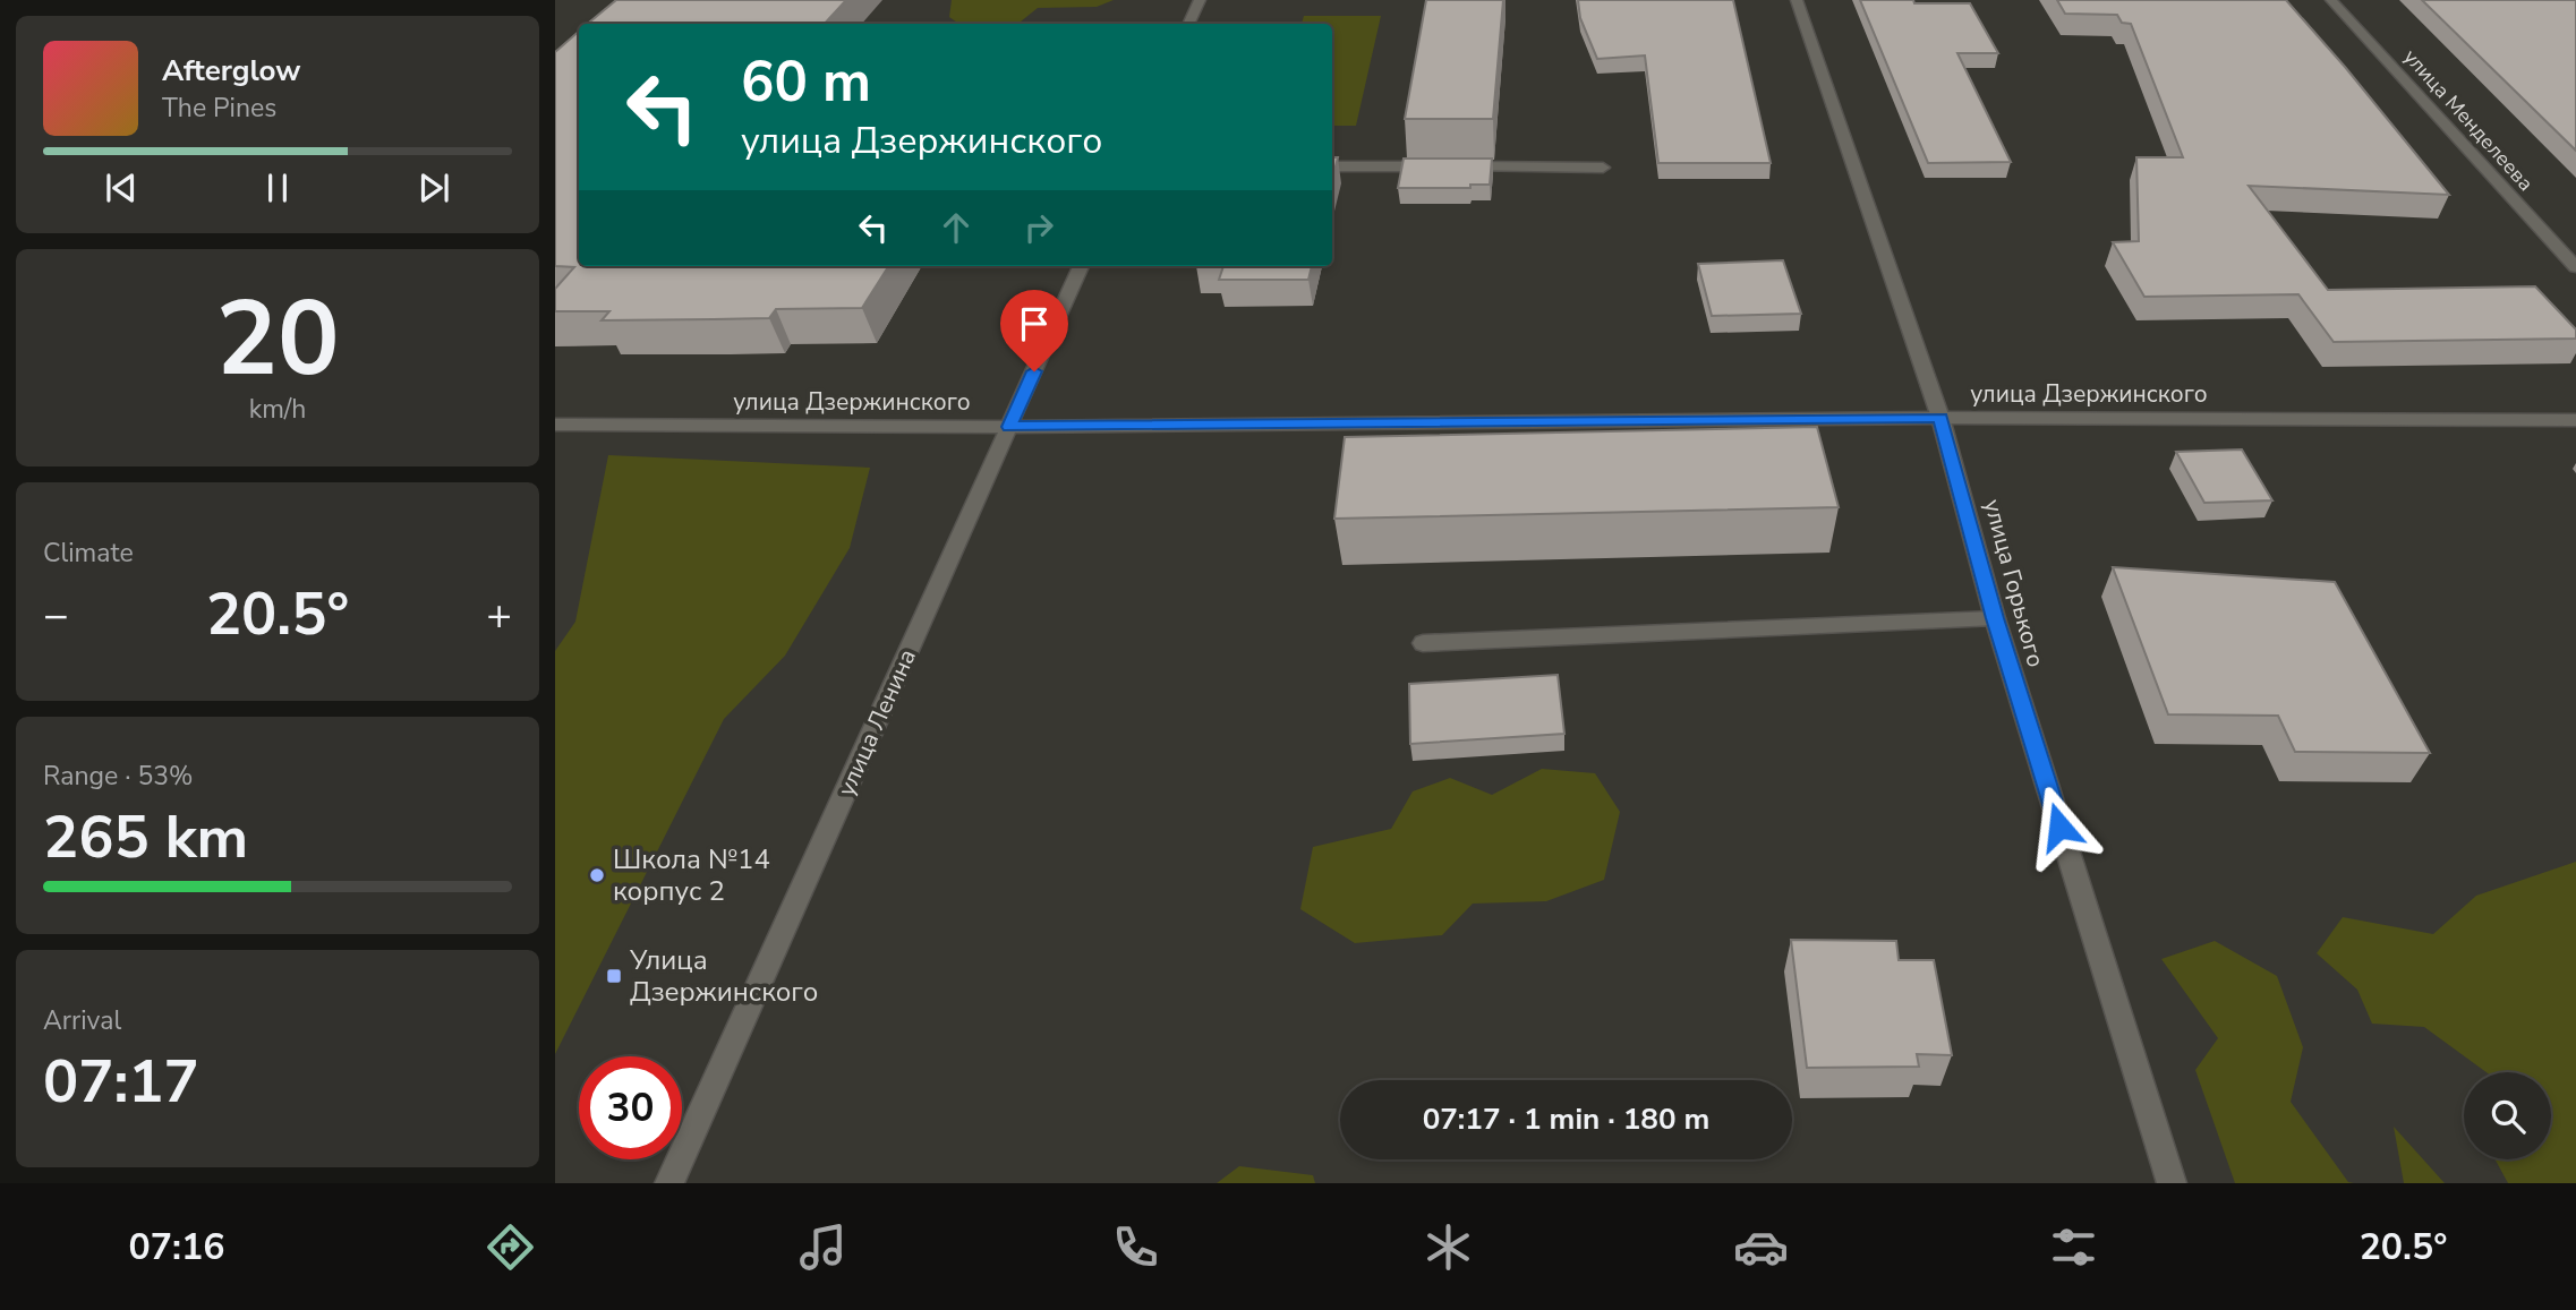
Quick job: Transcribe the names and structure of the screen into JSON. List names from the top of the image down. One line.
{"streets":{"main road":["улица Менделеева","улица Дзержинского","улица Горького","улица Ленина"]},"crossings":[["улица Дзержинского","улица Горького"],["улица Дзержинского","улица Ленина"]],"places":{"other":["Школа №14 корпус 2"],"transit":["Улица Дзержинского"]},"page":{"turn":["60 m","улица Дзержинского"],"song":["Afterglow","The Pines"],"tile":[["20","km/h"],"Climate",["Range · 53%","265 km"],["Arrival","07:17"]],"heat":["−","20.5°","+"],"limit":"30","trip":"07:17 · 1 min · 180 m","tabs":["07:16","20.5°"]}}
